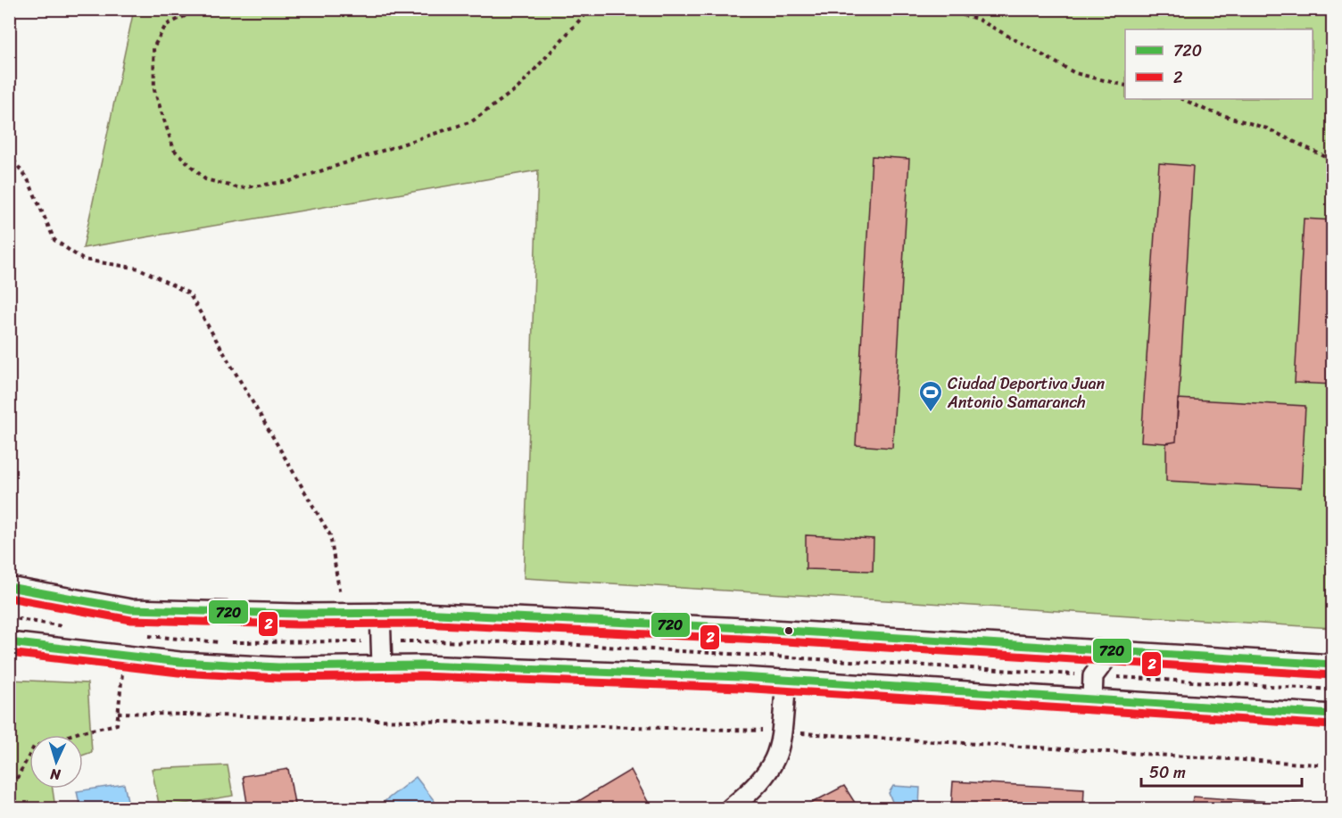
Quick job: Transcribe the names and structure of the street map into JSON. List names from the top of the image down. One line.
{"places":{"sports":["Ciudad Deportiva Juan Antonio Samaranch"]},"lines":["transit line 720","transit line 2"],"legend":["720","2"],"scale_bar":"50 m","north":"bottom"}
